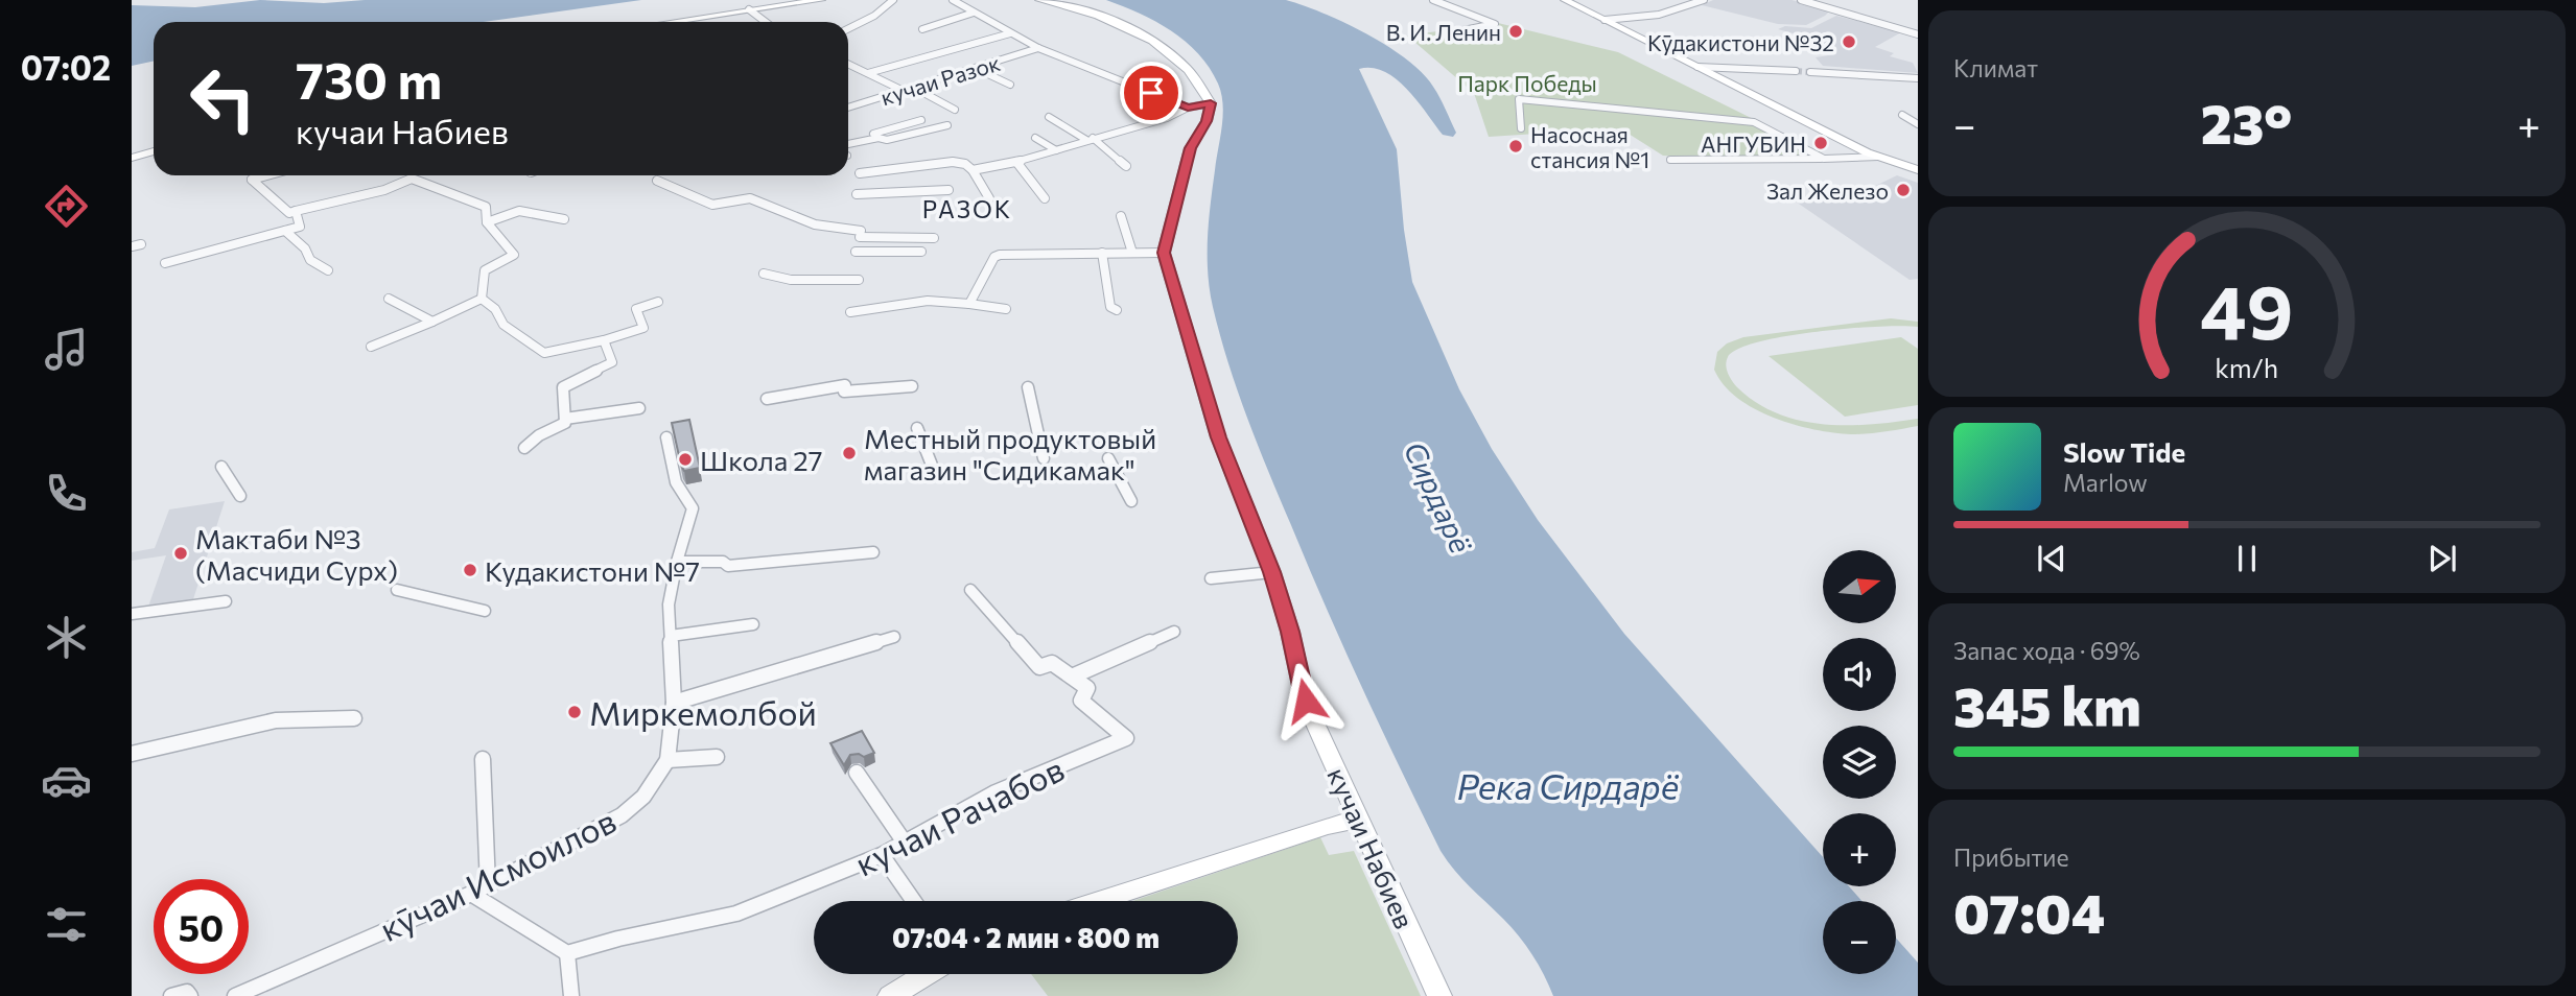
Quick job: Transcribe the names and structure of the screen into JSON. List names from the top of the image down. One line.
{"streets":{"main road":["кучаи Набиев"],"street":["кучаи Разок","кучаи Рачабов","кӯчаи Исмоилов"]},"districts":["РАЗОК"],"water":["Сирдарё","Река Сирдарё"],"parks":["Парк Победы"],"places":["В. И. Ленин","Кӯдакистони №32","АНГУБИН","Насосная стансия №1","Зал Железо","Местный продуктовый магазин \"Сидикамак\"","Школа 27","Мактаби №3 (Масчиди Сурх)","Кудакистони №7","Миркемолбой"],"north":"right","page":{"tabs":"07:02","tile":["Климат",["Запас хода · 69%","345 km"],["Прибытие","07:04"]],"turn":["730 m","кучаи Набиев"],"heat":["−","23°","+"],"song":["Slow Tide","Marlow"],"map_buttons":["+","−"],"limit":"50","trip":"07:04 · 2 мин · 800 m","gauge":["49","km/h"]}}
